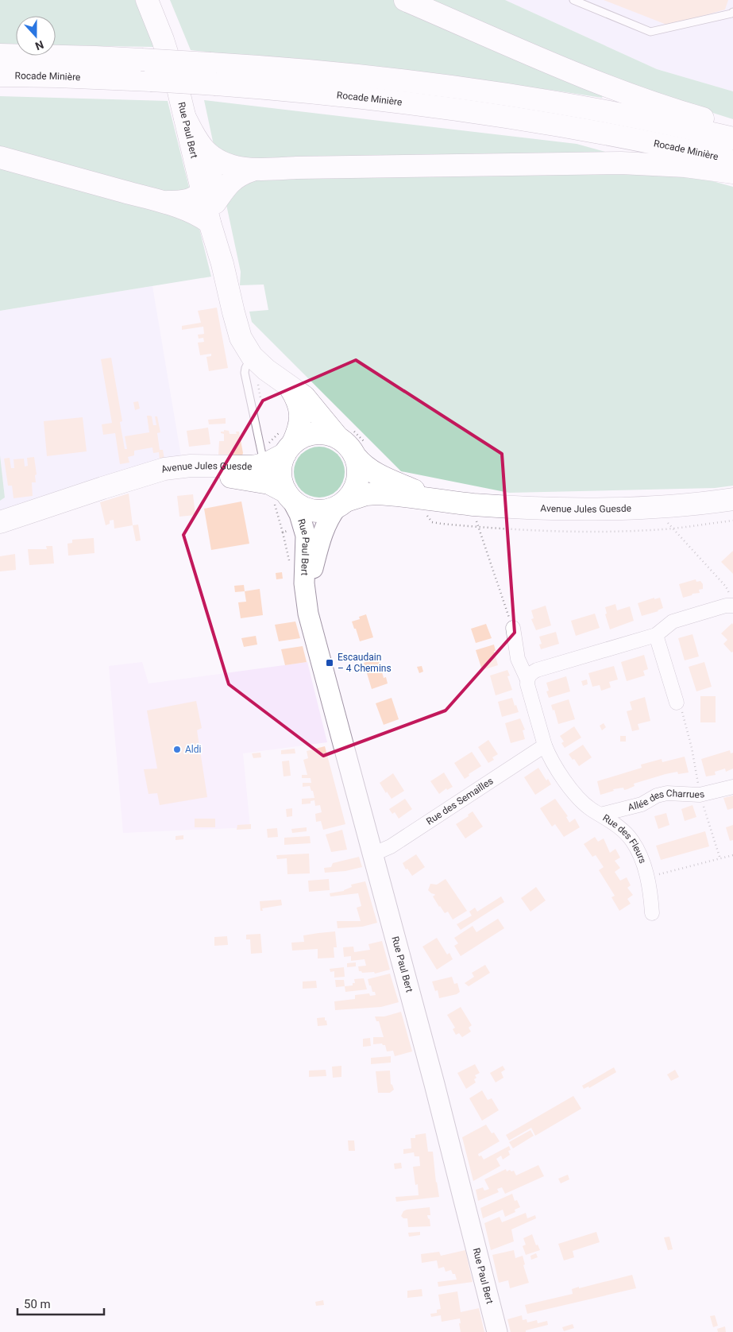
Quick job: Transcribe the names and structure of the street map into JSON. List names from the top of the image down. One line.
{"streets":{"main road":["Rocade Minière","Rue Paul Bert","Avenue Jules Guesde"],"street":["Rue des Semailles","Allée des Charrues","Rue des Fleurs"]},"crossings":[["Rue Paul Bert","Avenue Jules Guesde"],["Rue Paul Bert","Rue des Semailles"],["Rue des Semailles","Rue des Fleurs"],["Allée des Charrues","Rue des Fleurs"]],"places":{"transit":["Escaudain – 4 Chemins"],"other":["Aldi"]},"scale_bar":"50 m","north":"bottom"}
